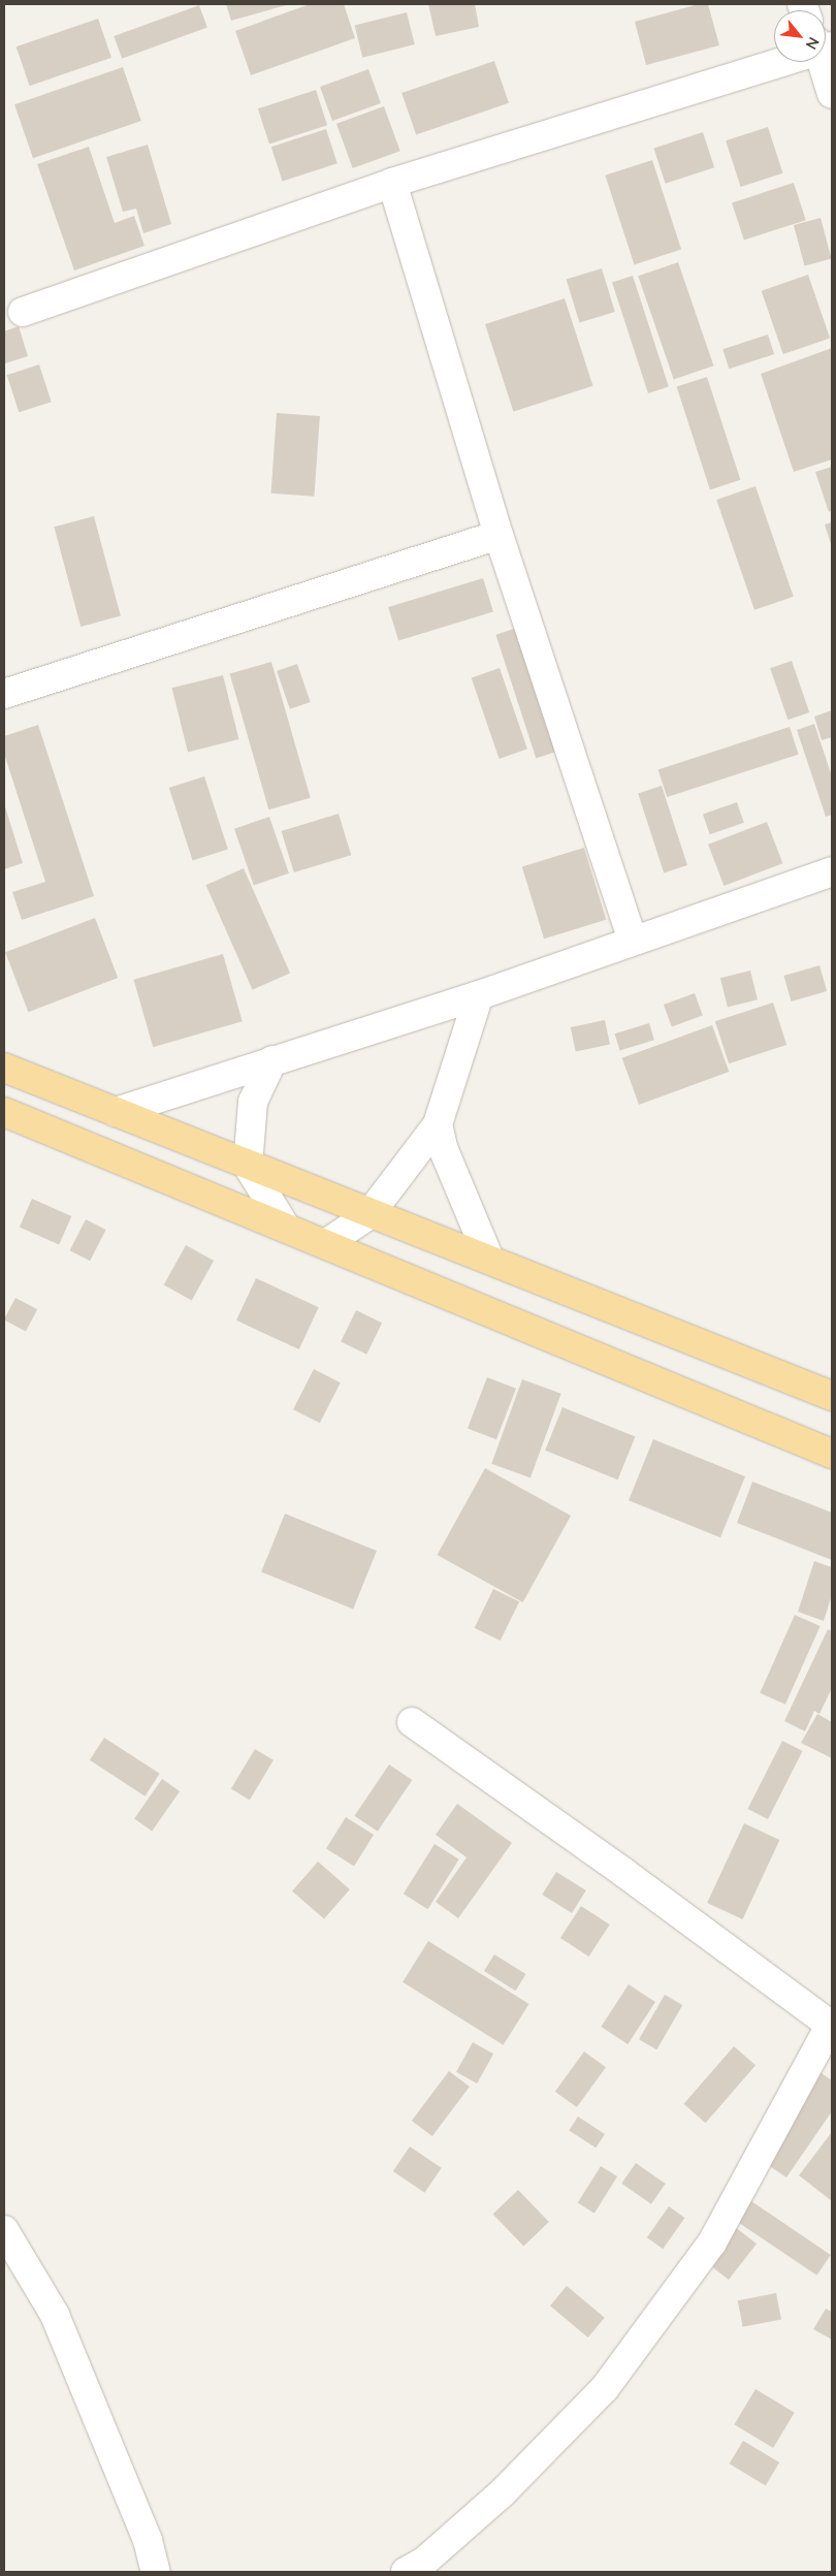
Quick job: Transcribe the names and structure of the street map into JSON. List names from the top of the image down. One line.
{"north":"bottom right"}
